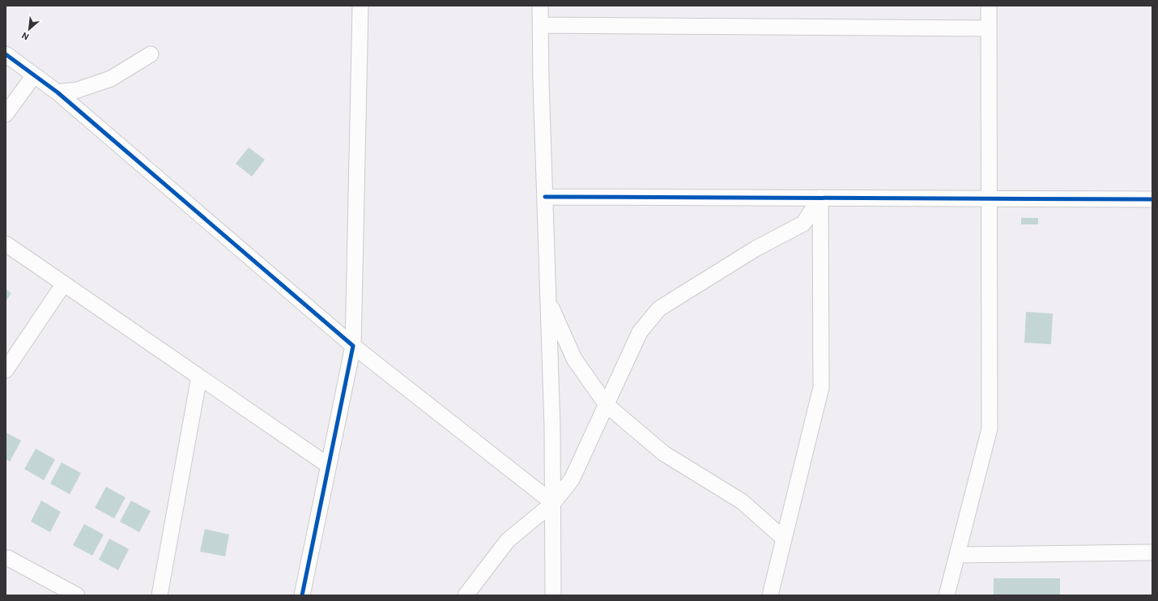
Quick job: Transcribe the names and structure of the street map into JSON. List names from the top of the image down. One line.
{"north":"bottom left"}
